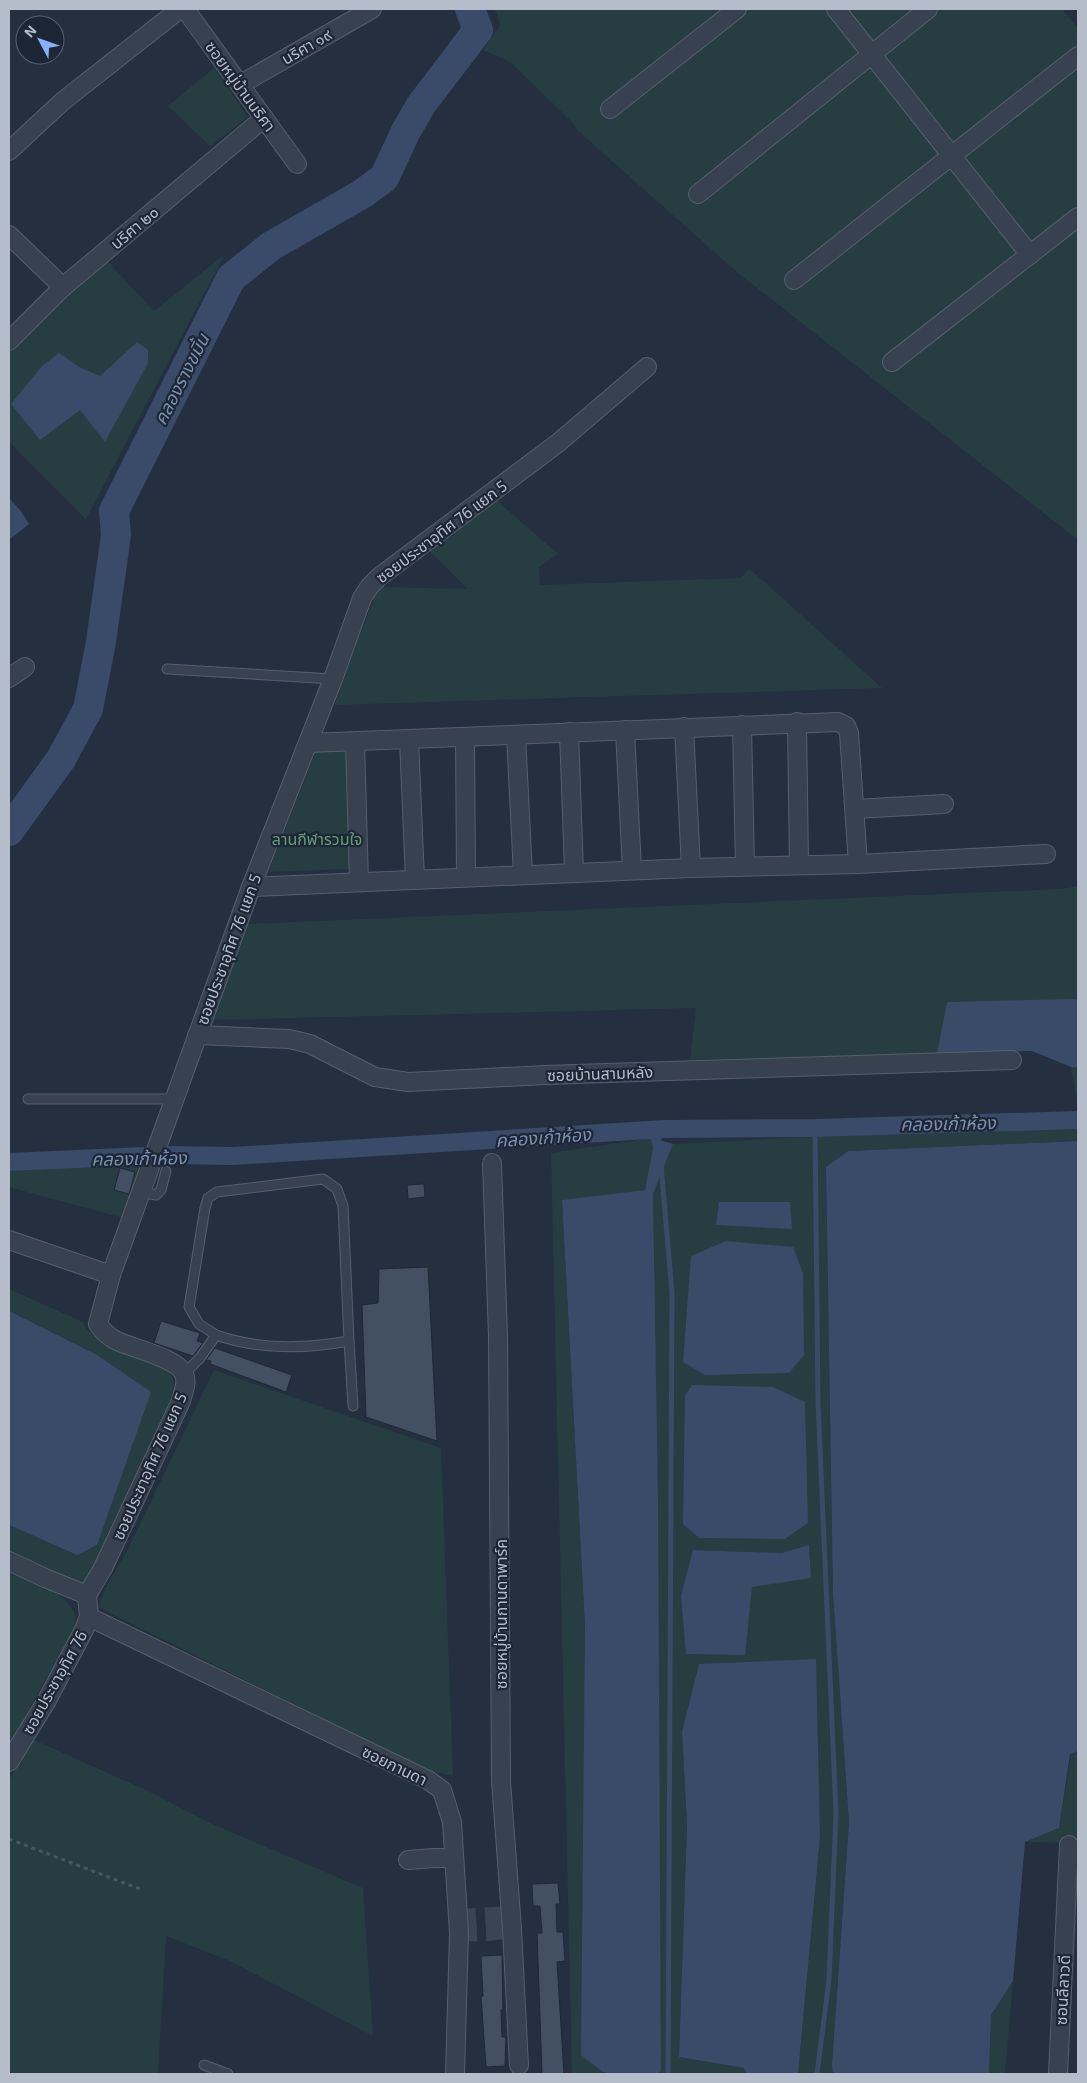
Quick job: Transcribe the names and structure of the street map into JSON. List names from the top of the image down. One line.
{"streets":{"street":["นริศา ๑๙","ซอยหมู่บ้านนริศา","นริศา ๒๐","ซอยประชาอุทิศ 76 แยก 5","ซอยบ้านสามหลัง","ซอยหมู่บ้านกานดาพาร์ค","ซอยประชาอุทิศ 76","ซอยกานดา","ซอนลีลาวดี"]},"crossings":[["นริศา ๑๙","ซอยหมู่บ้านนริศา"],["ซอยหมู่บ้านนริศา","นริศา ๒๐"],["ซอยประชาอุทิศ 76 แยก 5","ซอยบ้านสามหลัง"],["ซอยประชาอุทิศ 76 แยก 5","ซอยประชาอุทิศ 76"],["ซอยประชาอุทิศ 76","ซอยกานดา"]],"water":["คลองรางขมิ้น","คลองเก้าห้อง"],"parks":["ลานกีฬารวมใจ"],"north":"top left"}
